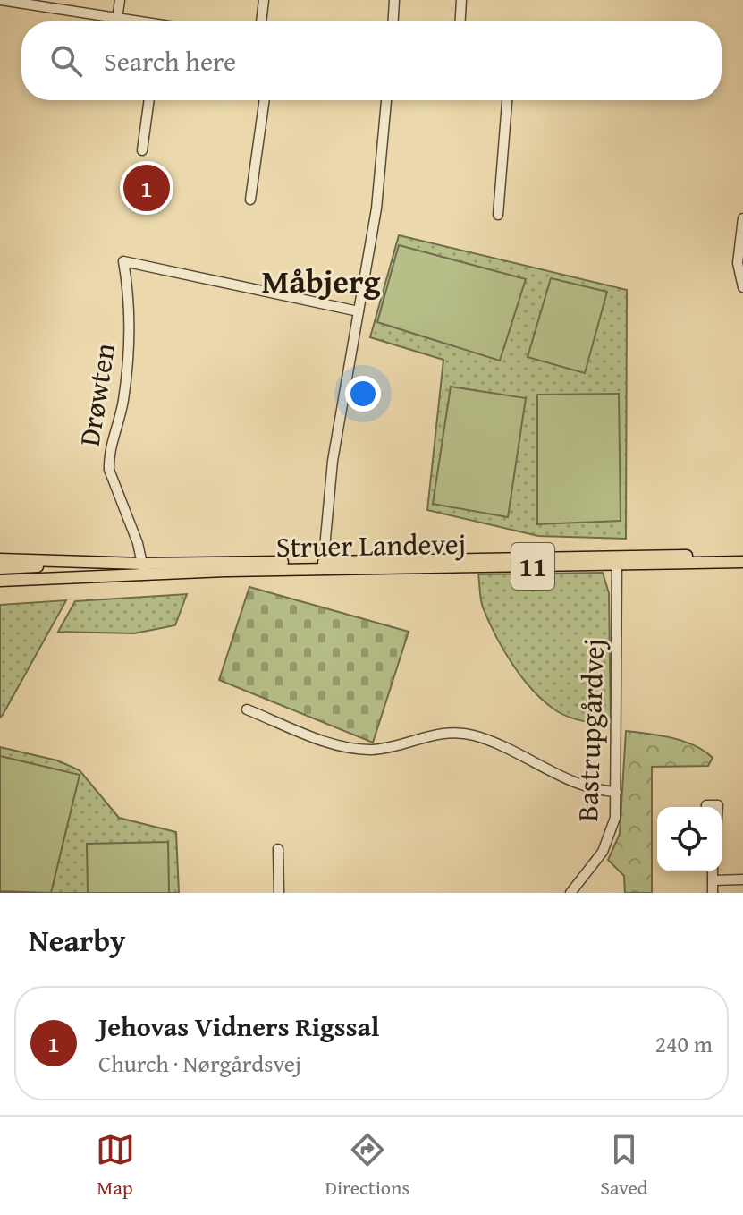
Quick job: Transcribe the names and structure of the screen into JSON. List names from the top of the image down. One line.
{"streets":{"main road":["Struer Landevej","11"],"street":["Drøwten","Bastrupgårdvej"]},"crossings":[["Drøwten","Struer Landevej"],["Struer Landevej","Bastrupgårdvej"]],"districts":["Måbjerg"],"page":{"search":"Search here","pins":"1","heading":"Nearby","list":[{"mark":"1","name":"Jehovas Vidners Rigssal","note":"Church · Nørgårdsvej","value":"240 m"}],"nav":["Map","Directions","Saved"]}}
